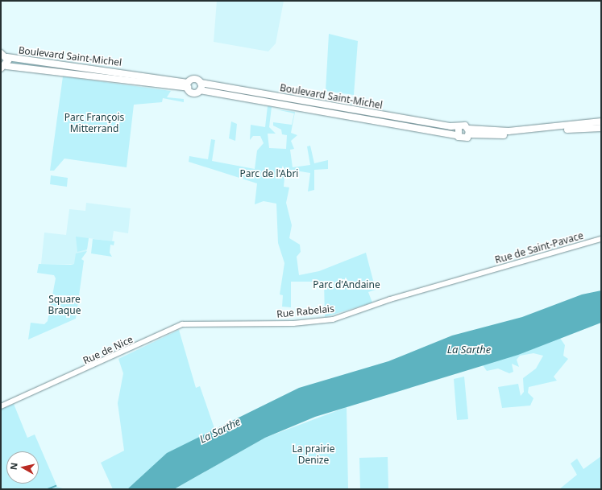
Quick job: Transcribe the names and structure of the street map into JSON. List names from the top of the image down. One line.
{"streets":{"main road":["Boulevard Saint-Michel"],"street":["Rue de Saint-Pavace","Rue Rabelais","Rue de Nice"]},"crossings":[["Rue de Saint-Pavace","Rue Rabelais"],["Rue Rabelais","Rue de Nice"]],"water":["La Sarthe"],"parks":["Parc François Mitterrand","Parc de l'Abri","Parc d'Andaine","Square Braque","La prairie Denize"],"north":"left"}
